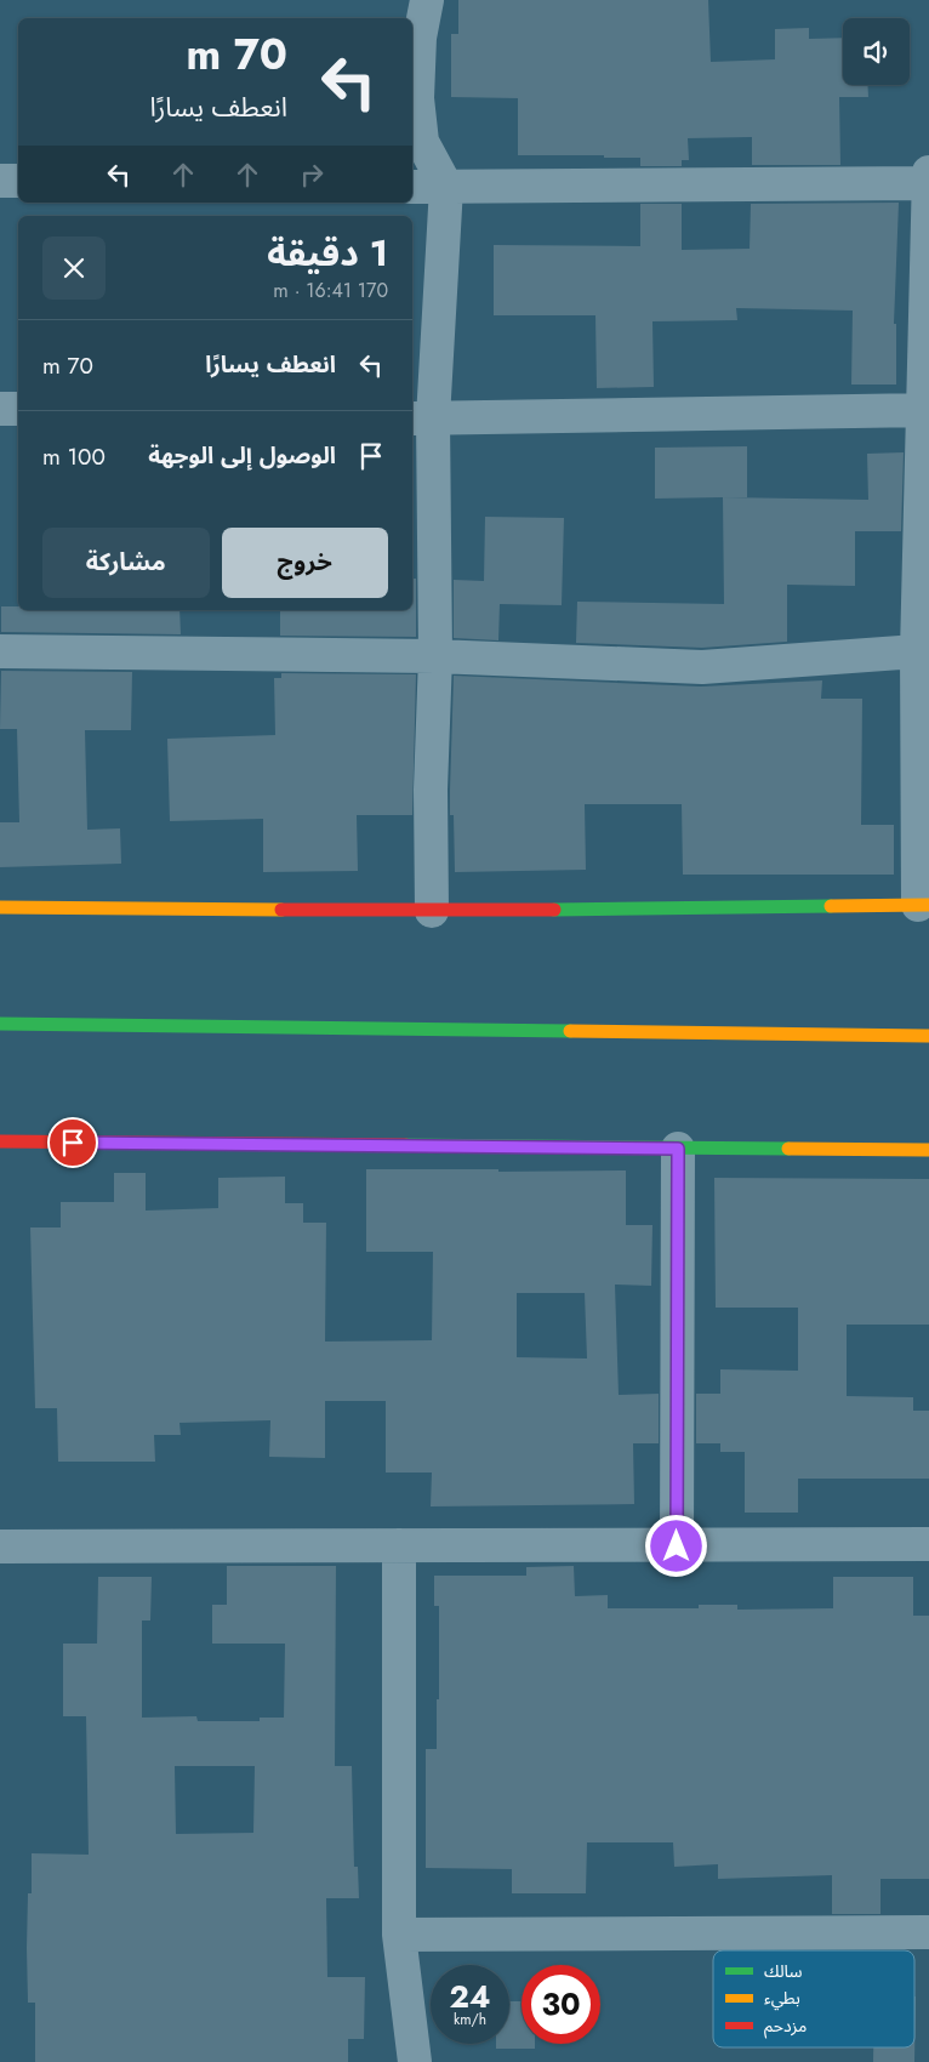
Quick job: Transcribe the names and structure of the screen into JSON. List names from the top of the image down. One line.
{"legend":["سالك","بطيء","مزدحم"],"page":{"turn":["70 m","انعطف يسارًا"],"heading":["1 دقيقة","170 m · 16:41"],"list":[{"name":"انعطف يسارًا","value":"70 m"},{"name":"الوصول إلى الوجهة","value":"100 m"}],"buttons":["خروج","مشاركة"],"speed":"24 km/h","limit":"30"}}
